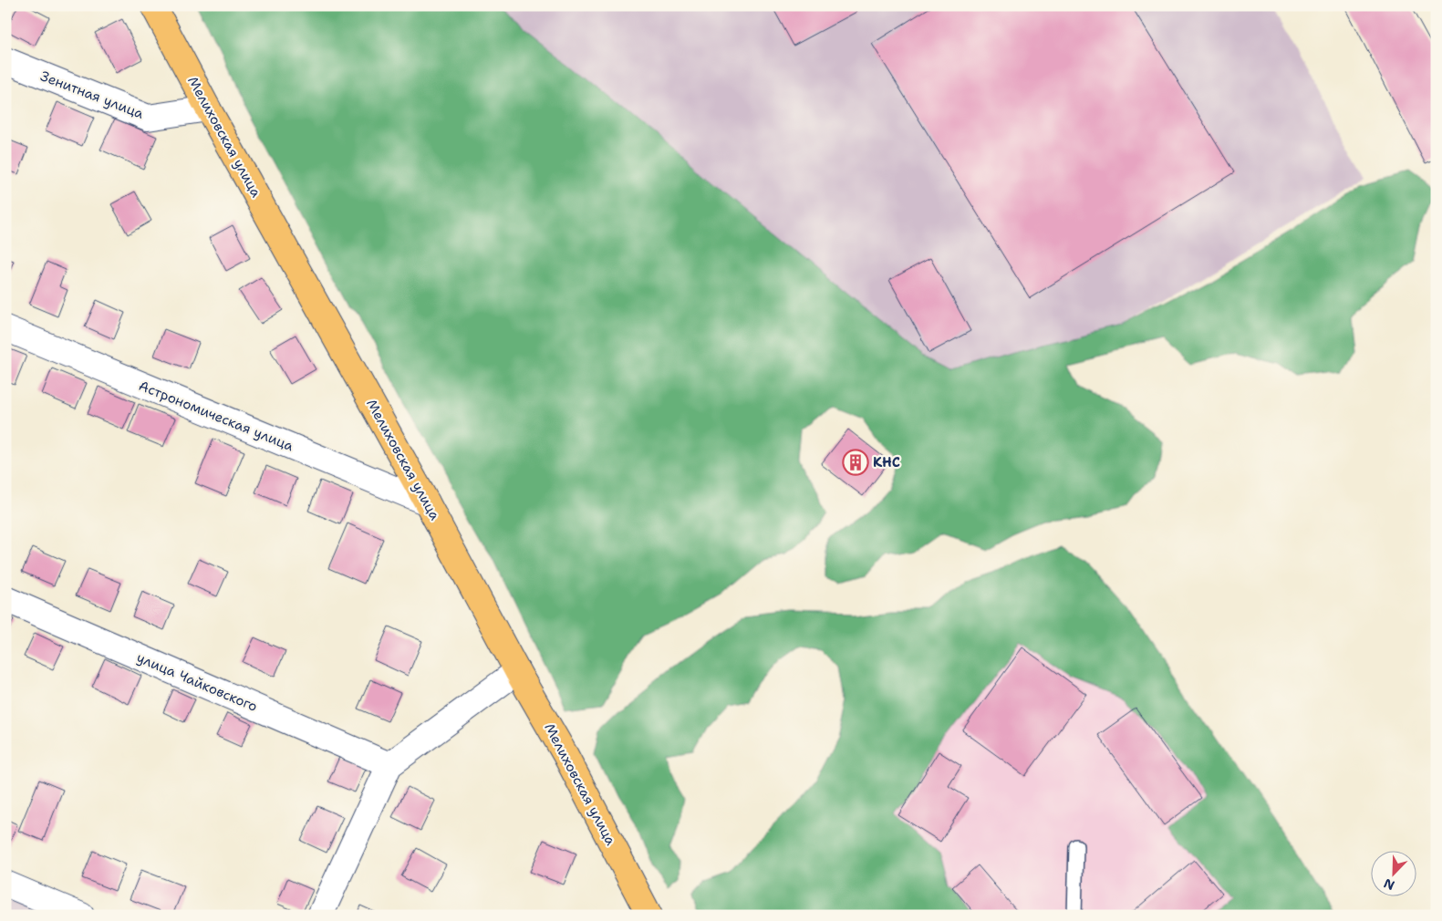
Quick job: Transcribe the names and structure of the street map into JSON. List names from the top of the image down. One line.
{"streets":{"main road":["Мелиховская улица"],"street":["Зенитная улица","Астрономическая улица","улица Чайковского"]},"crossings":[["Зенитная улица","Мелиховская улица"],["Мелиховская улица","Астрономическая улица"]],"places":{"building":["КНС"]},"north":"bottom left"}
